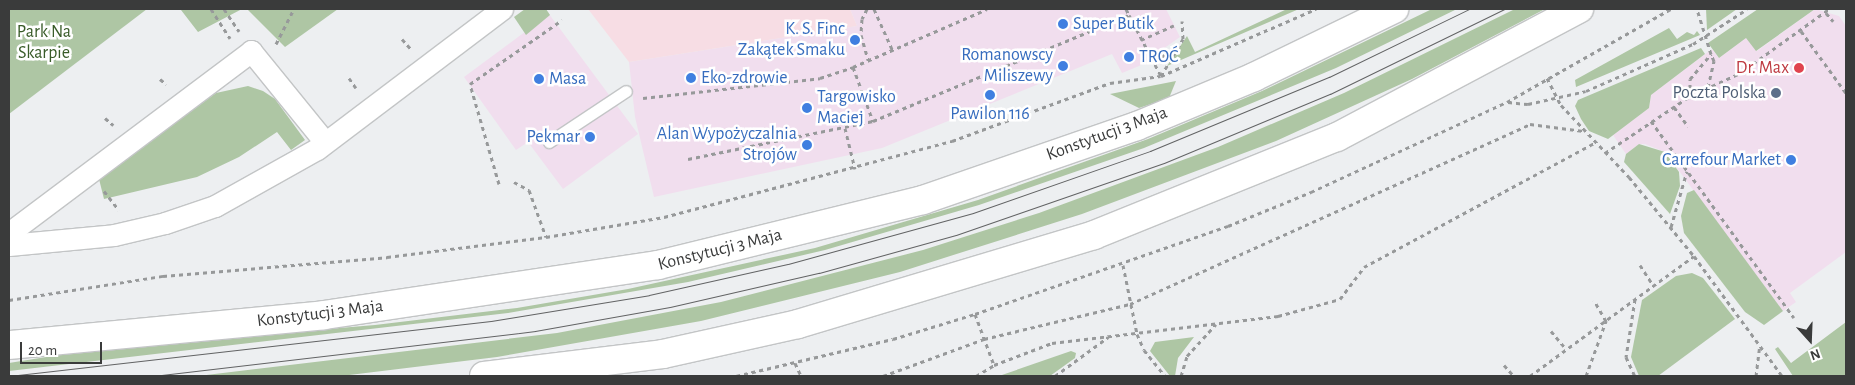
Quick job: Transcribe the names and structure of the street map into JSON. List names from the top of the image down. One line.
{"streets":{"street":["Konstytucji 3 Maja"]},"parks":["Park Na Skarpie"],"places":["Super Butik","K. S. Finc Zakątek Smaku","TROĆ","Romanowscy Miliszewy","Dr. Max","Eko-zdrowie","Masa","Poczta Polska","Pawilon 116","Targowisko Maciej","Pekmar","Alan Wypożyczalnia Strojów","Carrefour Market"],"scale_bar":"20 m","north":"bottom"}
